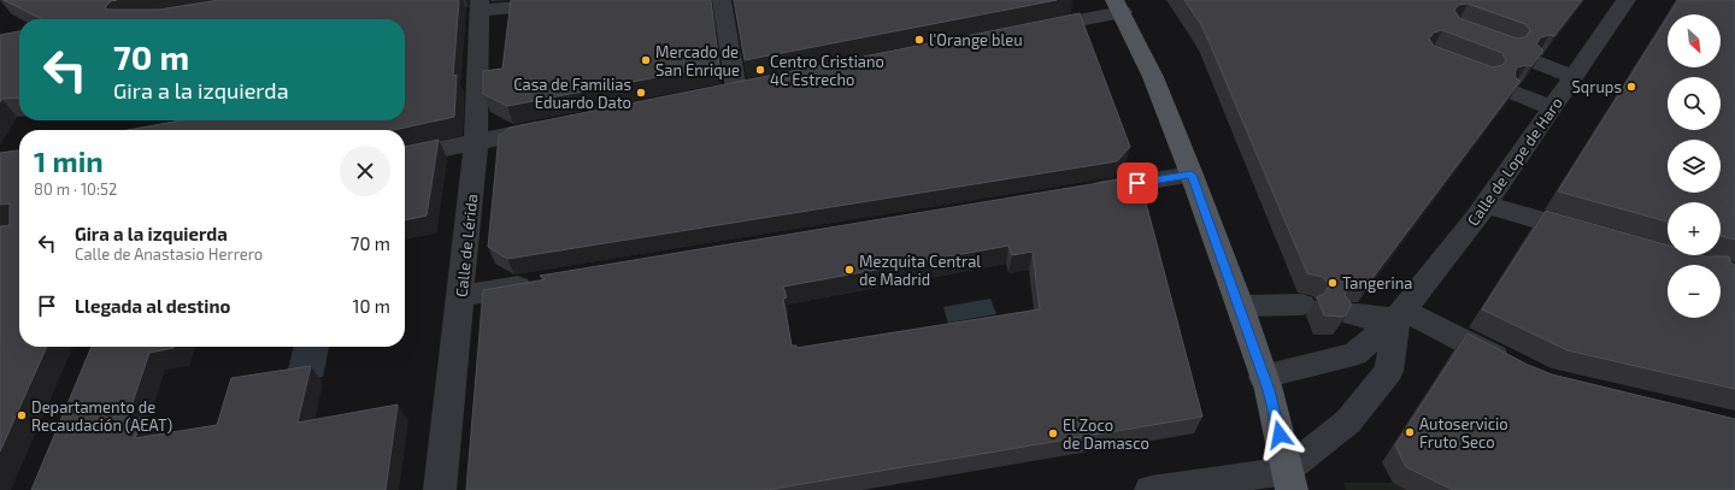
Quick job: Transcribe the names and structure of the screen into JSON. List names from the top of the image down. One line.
{"streets":{"street":["Calle de Lope de Haro","Calle de Lérida"]},"places":["l'Orange bleu","Mercado de San Enrique","Centro Cristiano 4C Estrecho","Sqrups","Casa de Familias Eduardo Dato","Mezquita Central de Madrid","Tangerina","Departamento de Recaudación (AEAT)","Autoservicio Fruto Seco","El Zoco de Damasco"],"north":"bottom right","page":{"map_buttons":["+","−"],"turn":["70 m","Gira a la izquierda"],"heading":["1 min","80 m · 10:52"],"list":[{"name":"Gira a la izquierda","note":"Calle de Anastasio Herrero","value":"70 m"},{"name":"Llegada al destino","value":"10 m"}]}}
